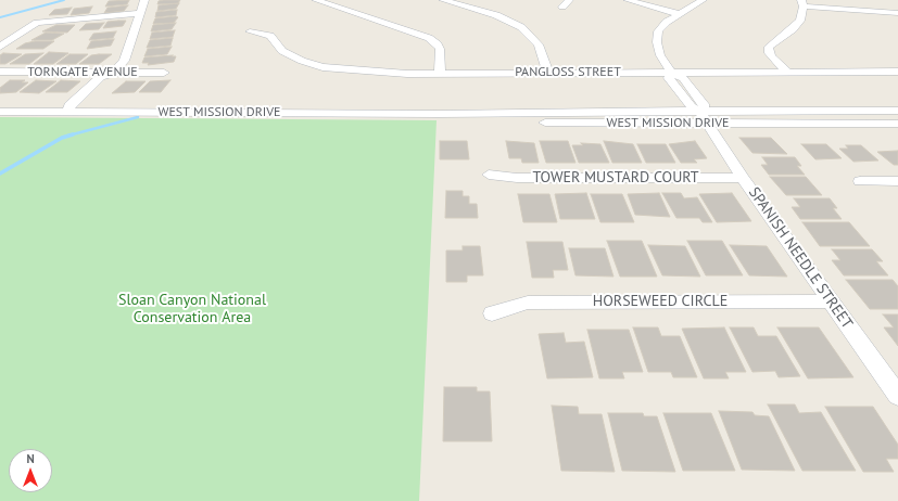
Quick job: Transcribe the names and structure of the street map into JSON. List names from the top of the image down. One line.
{"streets":{"street":["TORNGATE AVENUE","PANGLOSS STREET","WEST MISSION DRIVE","TOWER MUSTARD COURT","SPANISH NEEDLE STREET","HORSEWEED CIRCLE"]},"crossings":[["PANGLOSS STREET","SPANISH NEEDLE STREET"],["WEST MISSION DRIVE","SPANISH NEEDLE STREET"],["TOWER MUSTARD COURT","SPANISH NEEDLE STREET"],["SPANISH NEEDLE STREET","HORSEWEED CIRCLE"]],"parks":["Sloan Canyon National Conservation Area"],"north":"top"}
